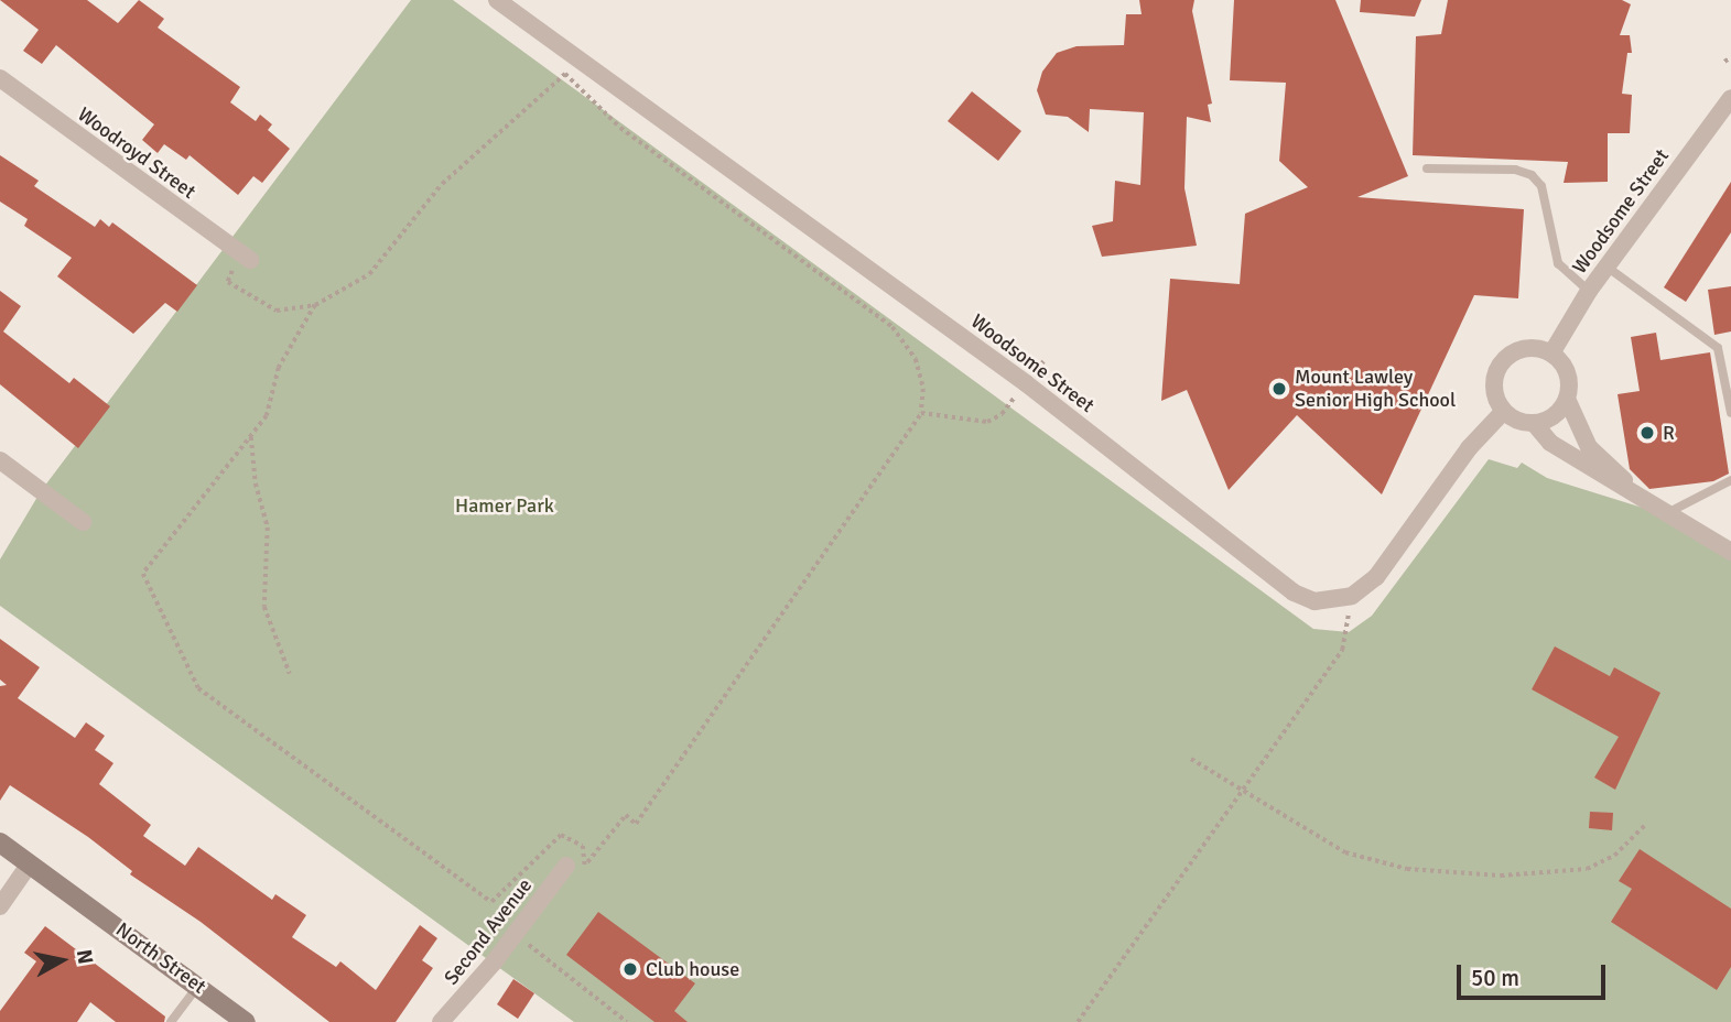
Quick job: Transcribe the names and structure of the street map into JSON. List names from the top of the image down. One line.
{"streets":{"main road":["North Street"],"street":["Woodroyd Street","Woodsome Street","Second Avenue"]},"parks":["Hamer Park"],"places":["Mount Lawley Senior High School","R","Club house"],"scale_bar":"50 m","north":"right"}
